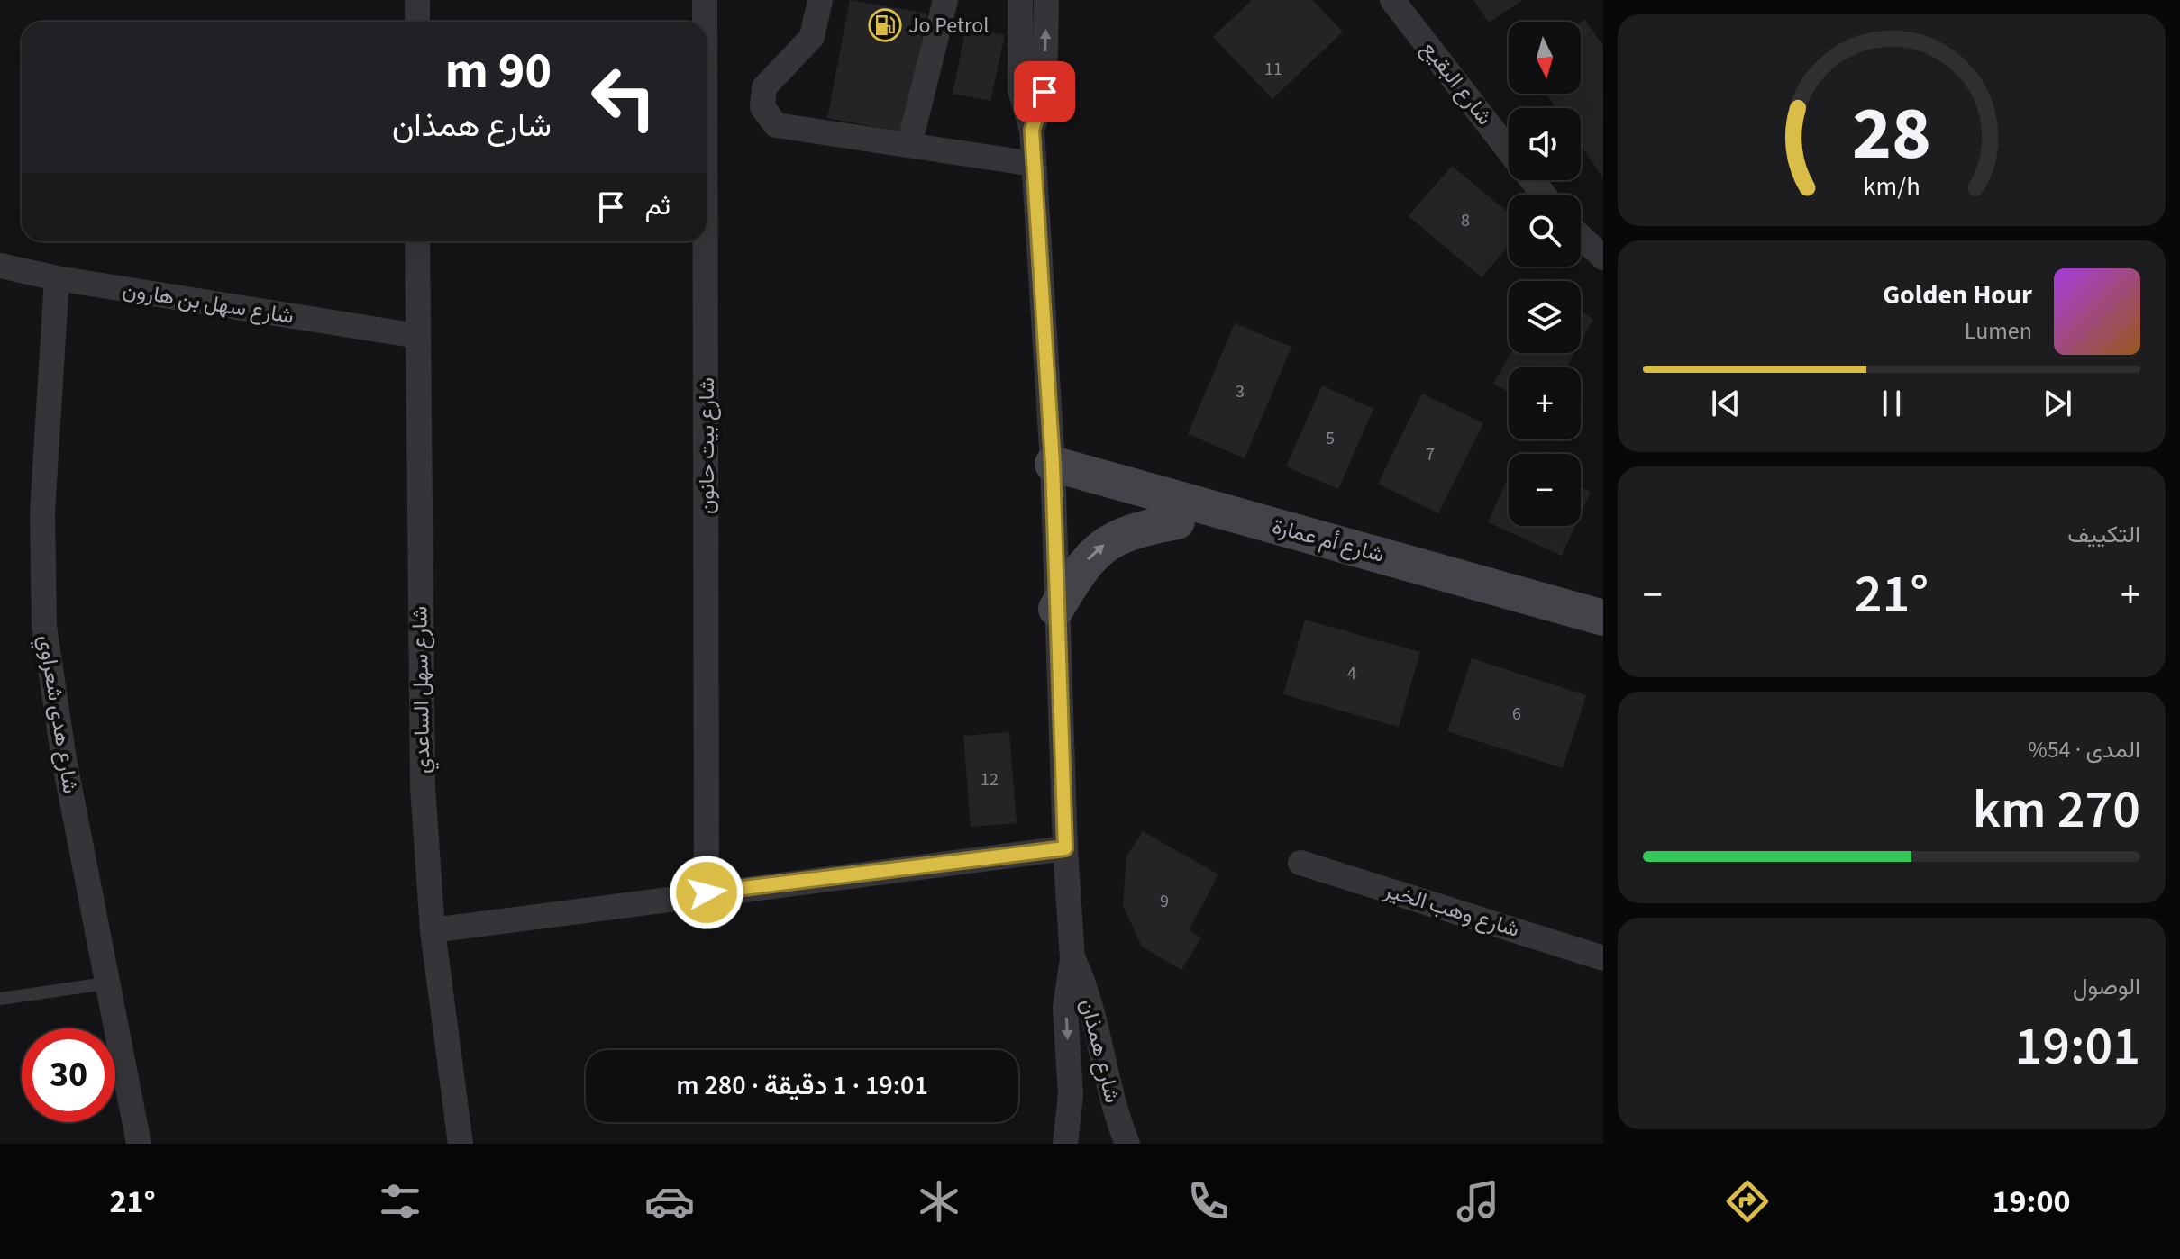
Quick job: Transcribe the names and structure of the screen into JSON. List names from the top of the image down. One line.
{"streets":{"street":["شارع البقيع","شارع سهل بن هارون","شارع بيت حانون","شارع أم عمارة","شارع سهل الساعدي","شارع هدى شعراوي","شارع وهب الخير","شارع همذان"]},"crossings":[["شارع سهل بن هارون","شارع سهل الساعدي"],["شارع سهل بن هارون","شارع هدى شعراوي"],["شارع أم عمارة","شارع همذان"]],"places":{"fuel station":["Jo Petrol"]},"house_numbers":["11","8","3","5","7","4","6","12","9"],"north":"bottom","page":{"map_buttons":["+","−"],"turn":["90 m","شارع همذان"],"then":"ثم","song":["Golden Hour","Lumen"],"tile":["التكييف",["المدى · 54%","270 km"],["الوصول","19:01"]],"heat":["−","21°","+"],"limit":"30","trip":"19:01 · 1 دقيقة · 280 m","tabs":["19:00","21°"],"gauge":["28","km/h"]}}
